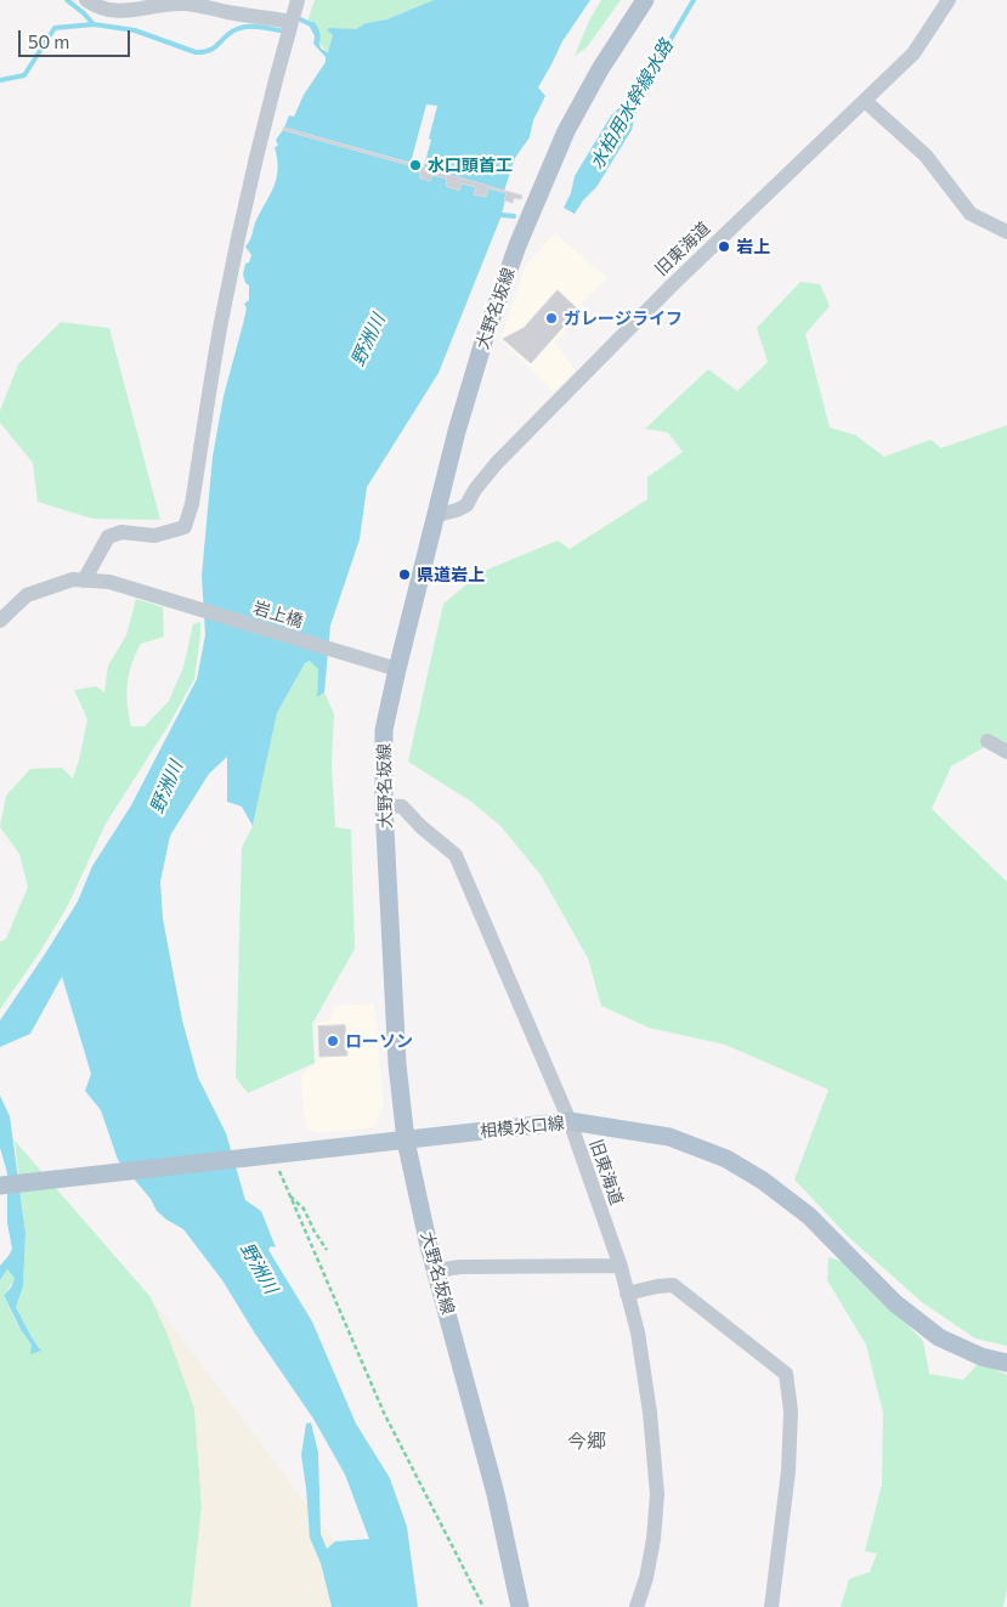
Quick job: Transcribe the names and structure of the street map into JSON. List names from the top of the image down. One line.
{"streets":{"main road":["大野名坂線","相模水口線"],"street":["旧東海道","岩上橋"]},"crossings":[["旧東海道","大野名坂線"],["旧東海道","相模水口線"],["大野名坂線","岩上橋"],["大野名坂線","相模水口線"]],"districts":["今郷"],"water":["水柏用水幹線水路","野洲川"],"places":["水口頭首工","岩上","ガレージライフ","県道岩上","ローソン"],"scale_bar":"50 m"}
